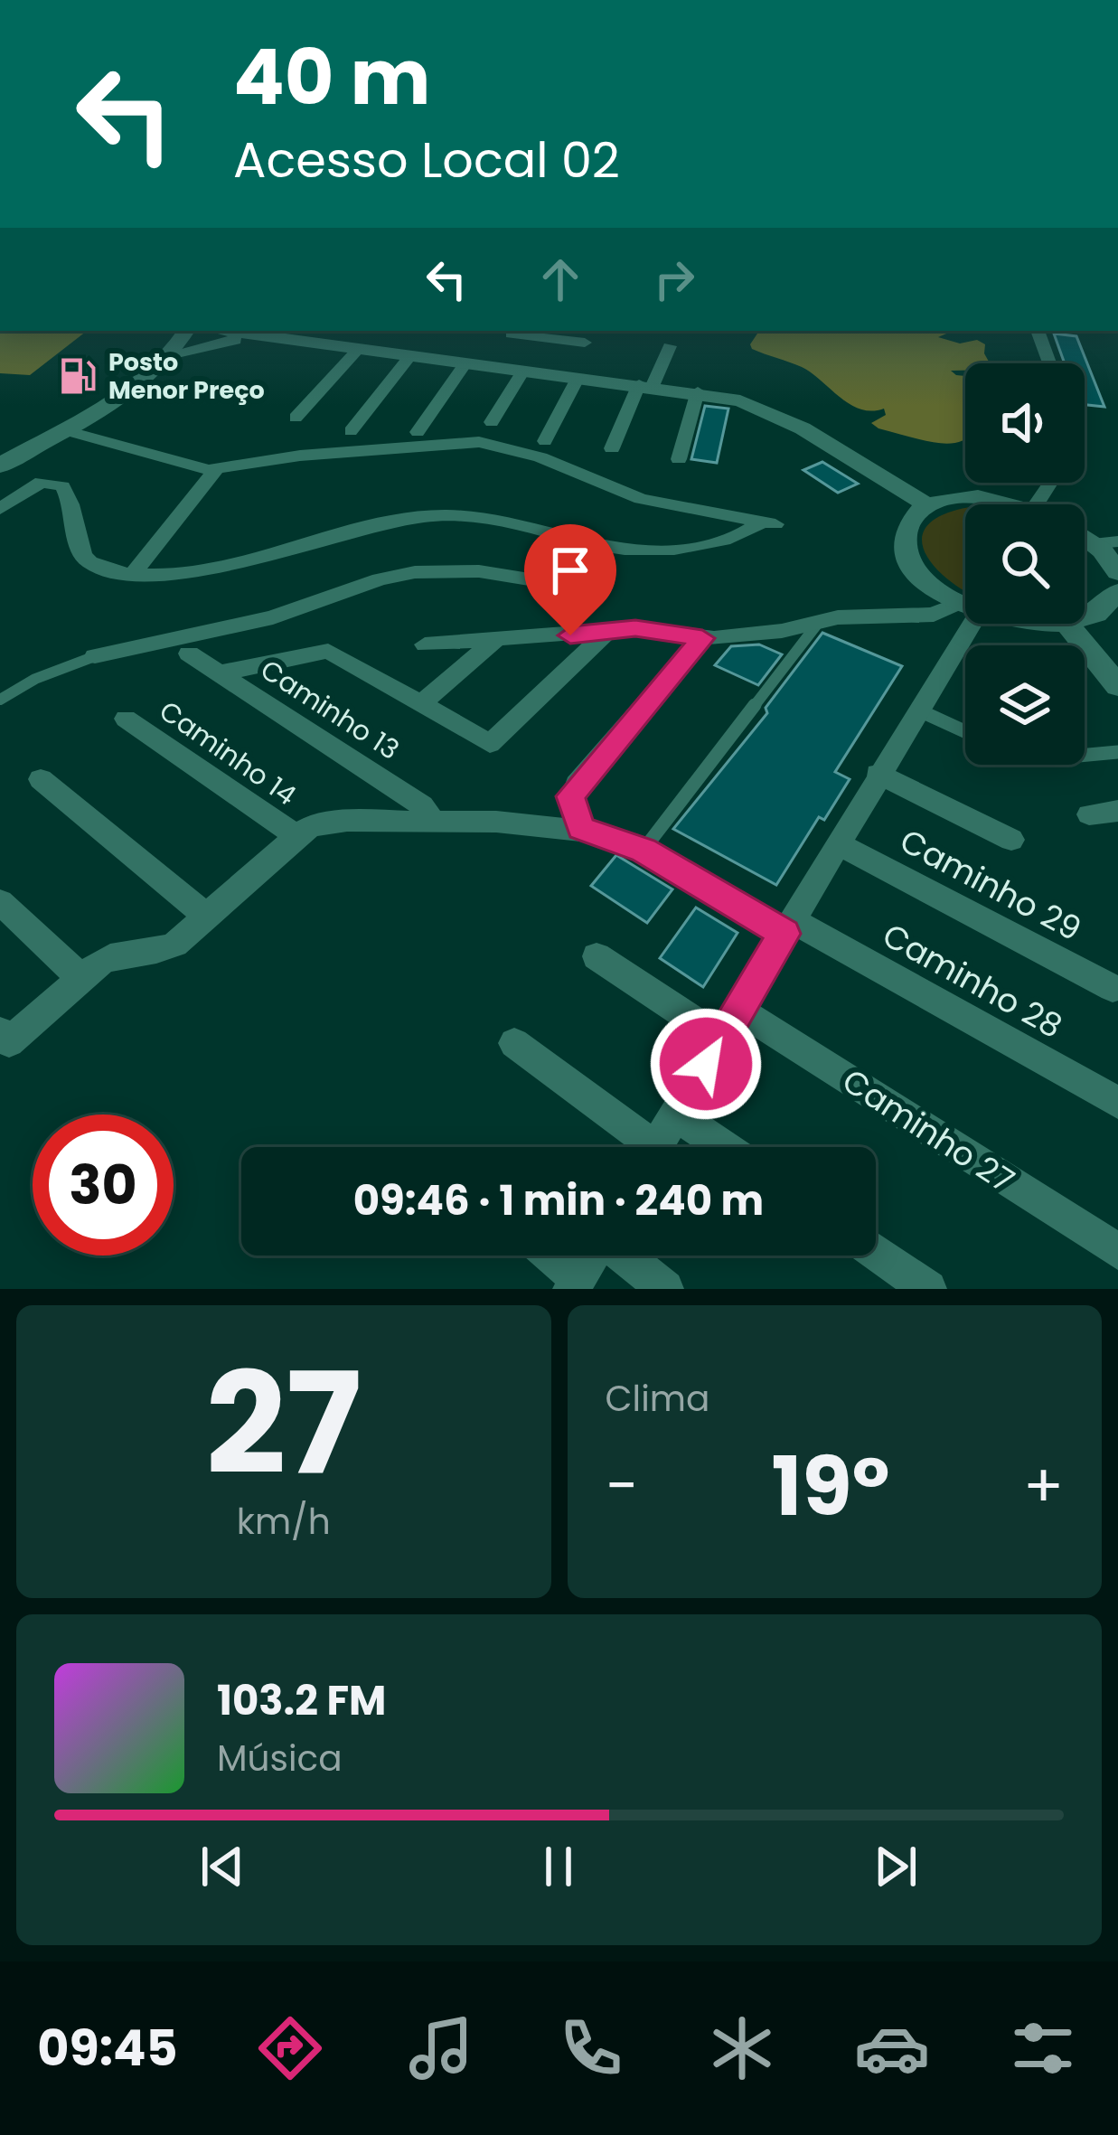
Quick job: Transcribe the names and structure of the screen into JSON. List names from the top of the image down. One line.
{"streets":{"street":["Caminho 13","Caminho 14","Caminho 29","Caminho 28","Caminho 27"]},"crossings":[["Caminho 13","Caminho 28"],["Caminho 14","Caminho 28"]],"places":{"fuel station":["Posto Menor Preço"]},"page":{"turn":["40 m","Acesso Local 02"],"limit":"30","trip":"09:46 · 1 min · 240 m","tile":[["27","km/h"],"Clima"],"heat":["−","19°","+"],"song":["103.2 FM","Música"],"tabs":"09:45"}}
